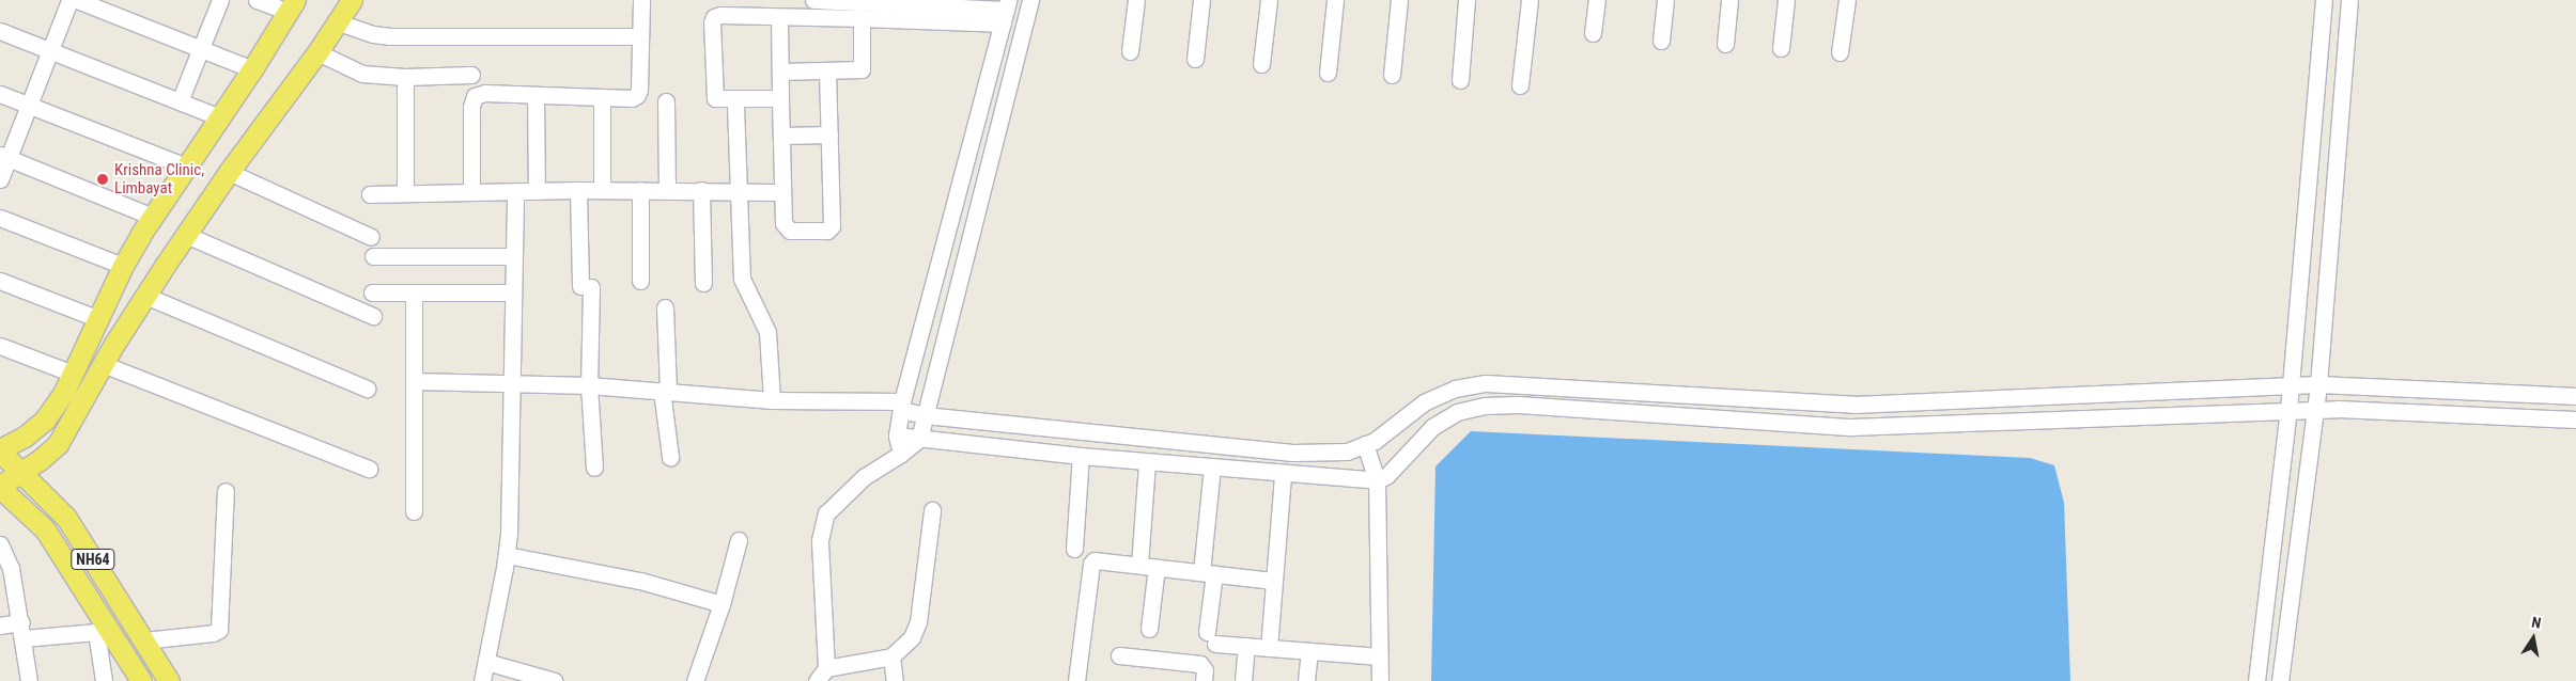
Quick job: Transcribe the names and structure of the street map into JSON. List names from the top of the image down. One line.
{"streets":{"main road":["NH64"]},"places":["Krishna Clinic, Limbayat"],"north":"top"}
